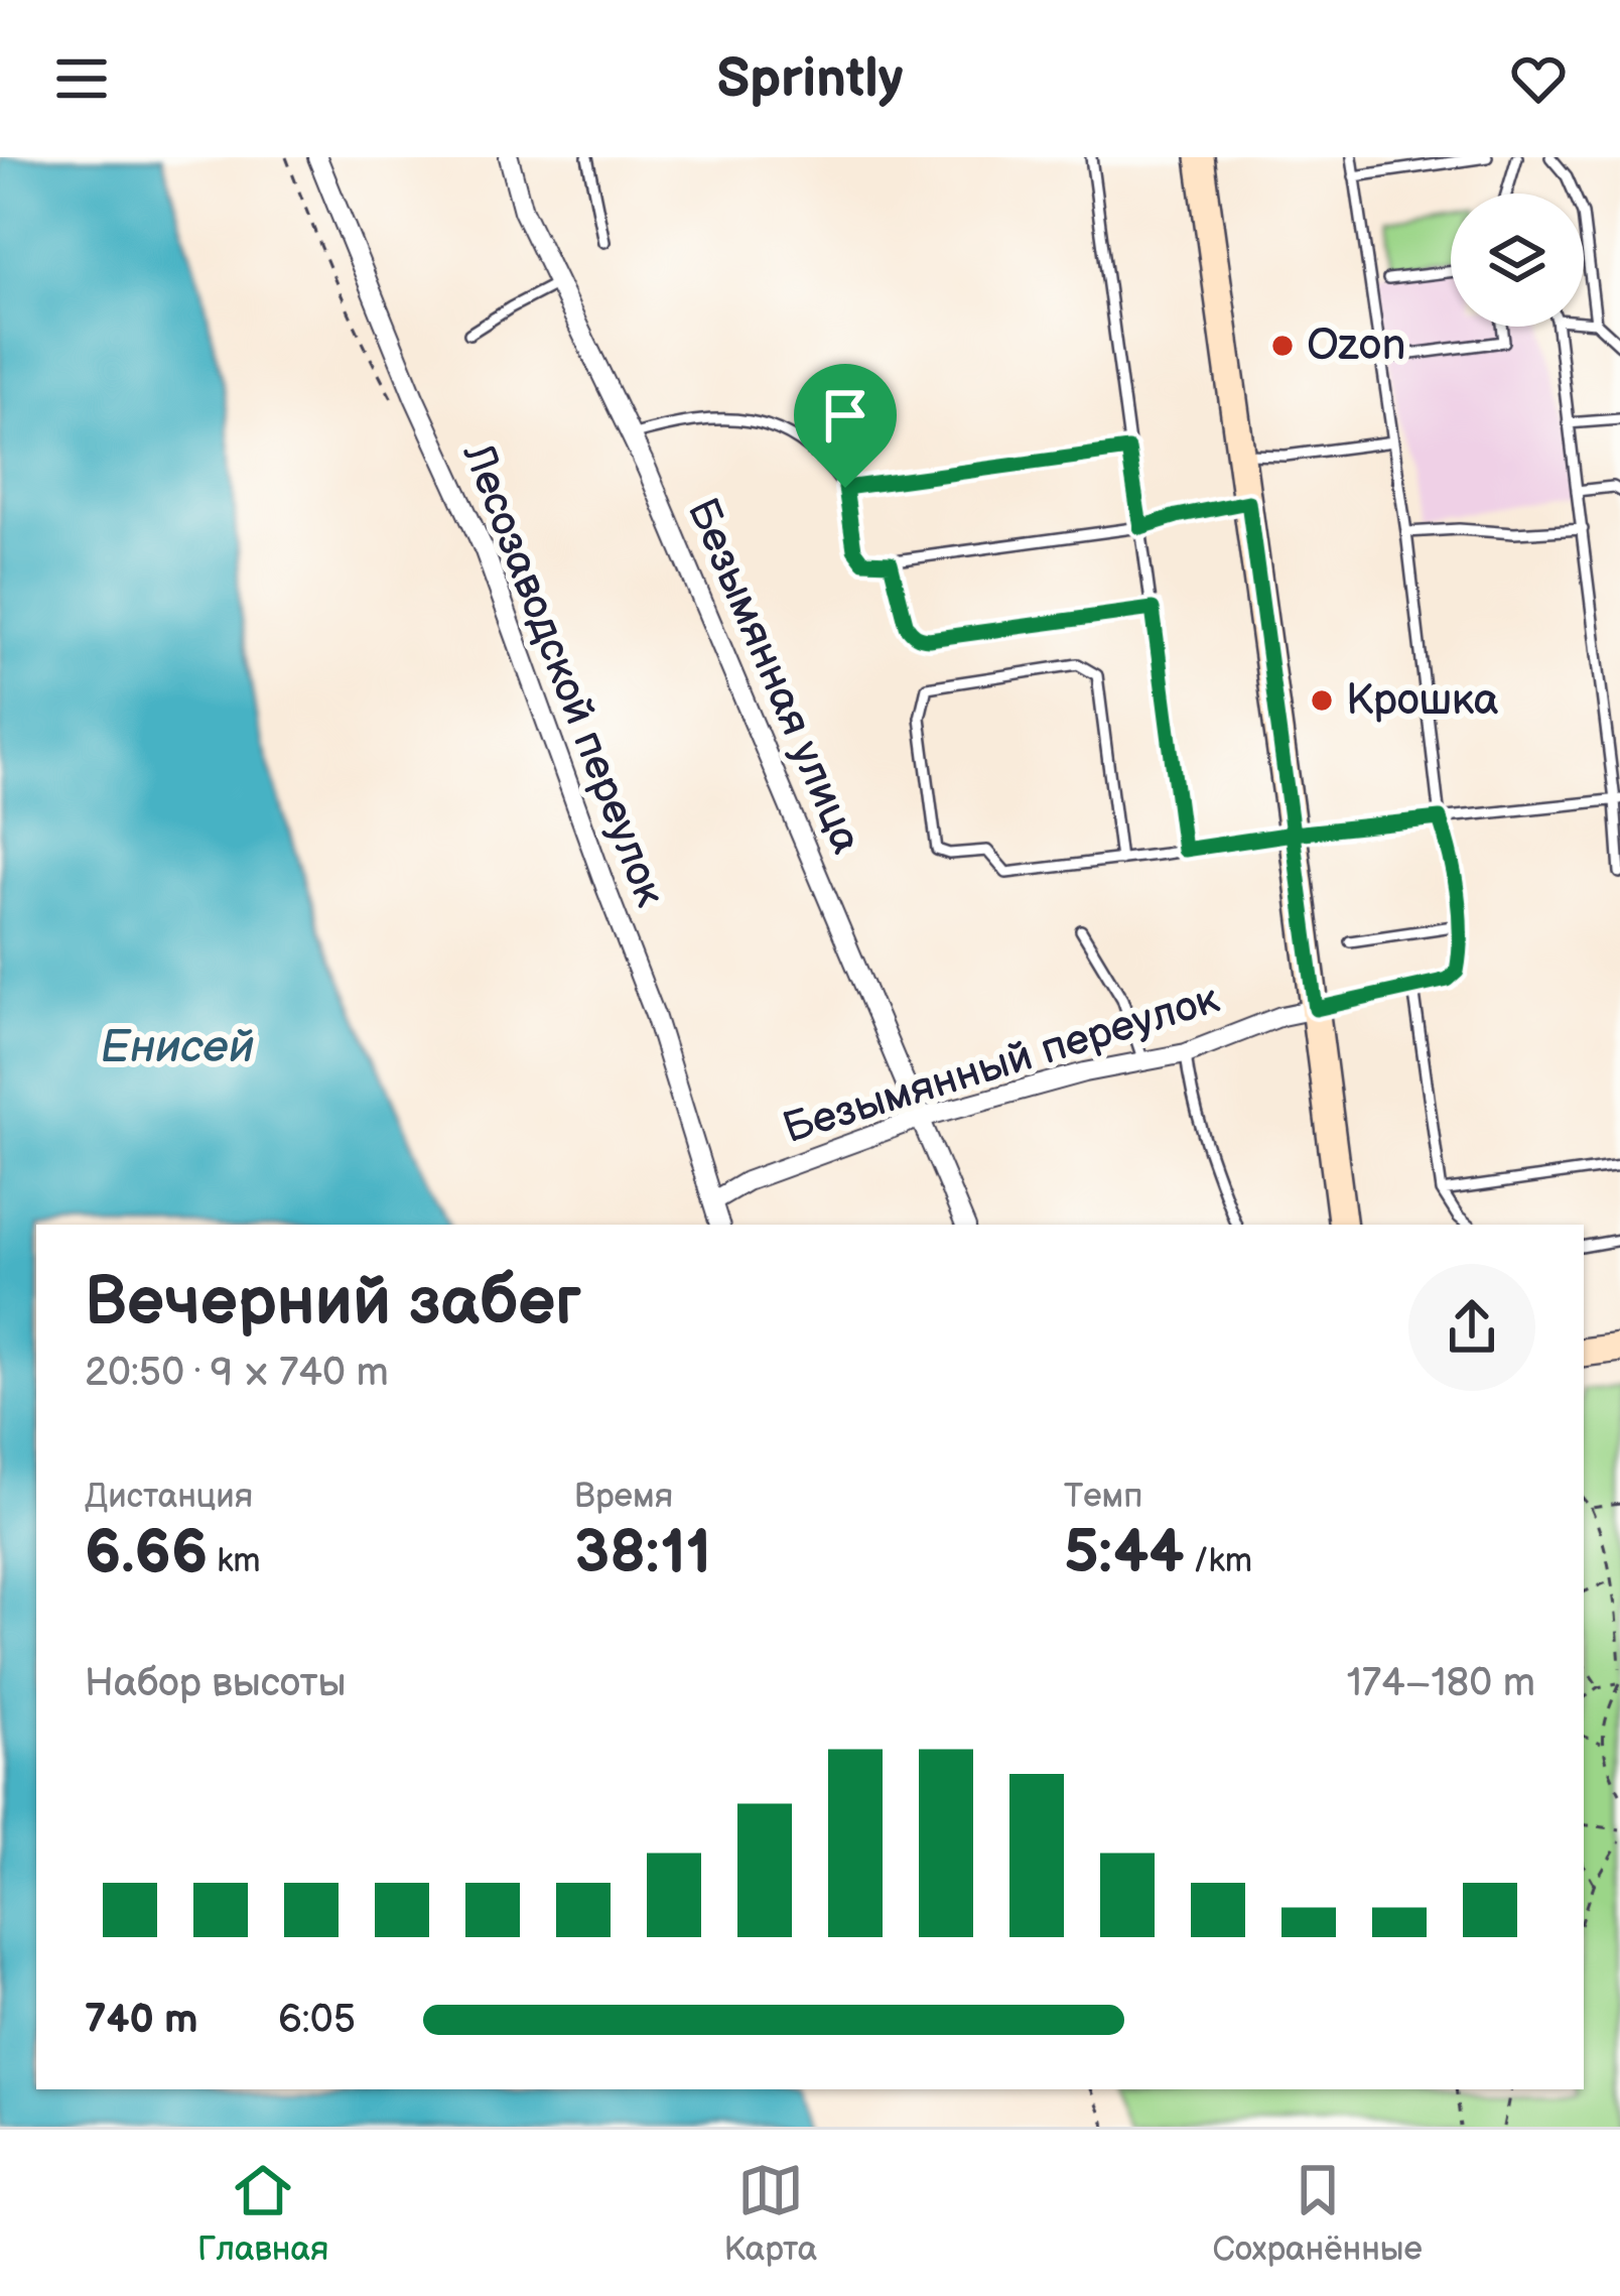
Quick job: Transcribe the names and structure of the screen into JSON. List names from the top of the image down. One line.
{"streets":{"street":["Лесозаводской переулок","Безымянная улица","Безымянный переулок"]},"crossings":[["Лесозаводской переулок","Безымянный переулок"],["Безымянная улица","Безымянный переулок"]],"water":["Енисей"],"places":["Ozon","Крошка"],"page":{"header":"Sprintly","heading":["Вечерний забег","20:50 · 9 × 740 m"],"stats":[["Дистанция","6.66 km"],["Время","38:11"],["Темп","5:44 /km"]],"chart":["Набор высоты","174–180 m"],"list":[{"name":"740 m","note":"6:05"}],"tabs":["Главная","Карта","Сохранённые"]}}
